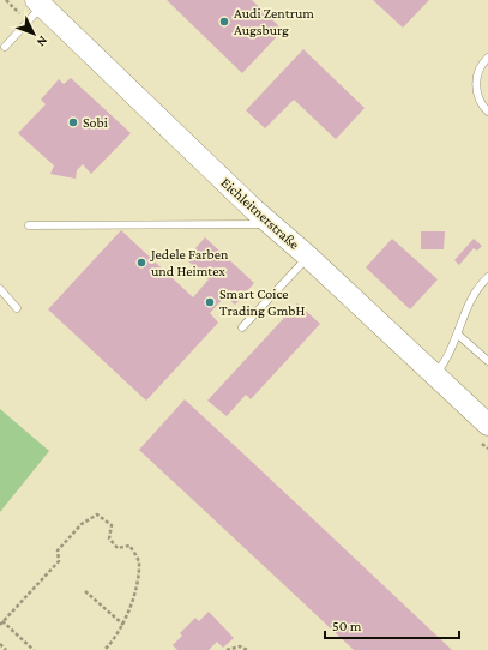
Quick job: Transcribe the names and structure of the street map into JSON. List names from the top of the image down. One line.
{"streets":{"main road":["Eichleitnerstraße"]},"places":["Audi Zentrum Augsburg","Sobi","Jedele Farben und Heimtex","Smart Coice Trading GmbH"],"scale_bar":"50 m","north":"bottom right"}
